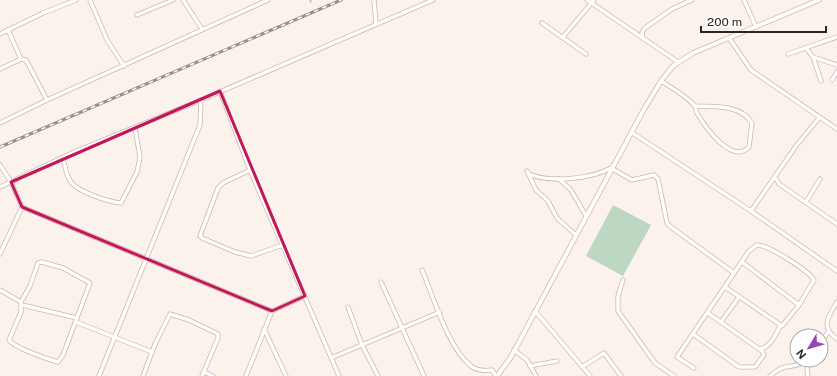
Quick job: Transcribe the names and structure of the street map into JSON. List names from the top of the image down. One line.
{"scale_bar":"200 m","north":"bottom left"}
